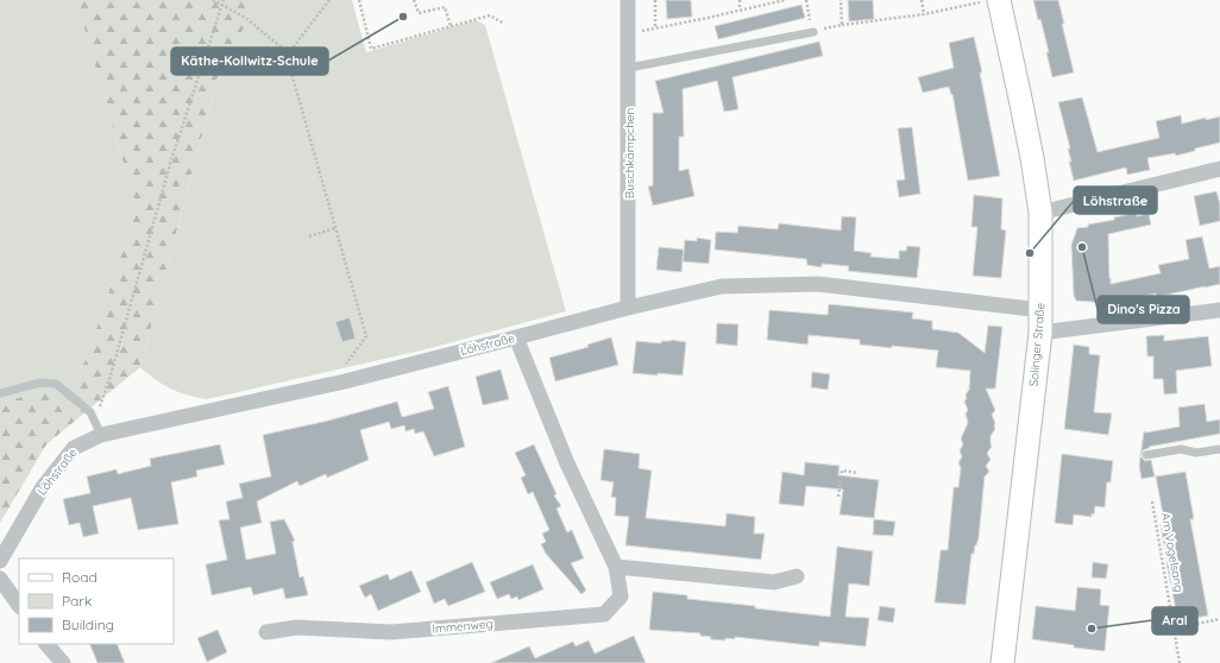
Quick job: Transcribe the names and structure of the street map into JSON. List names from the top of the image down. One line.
{"streets":{"main road":["Solinger Straße"],"street":["Buschkämpchen","Löhstraße","Immenweg"],"path":["Am Vogelsang"]},"crossings":[["Buschkämpchen","Löhstraße"],["Löhstraße","Solinger Straße"],["Löhstraße","Immenweg"]],"places":["Käthe-Kollwitz-Schule","Dino's Pizza","Löhstraße","Aral"],"legend":["Road","Park","Building"]}
